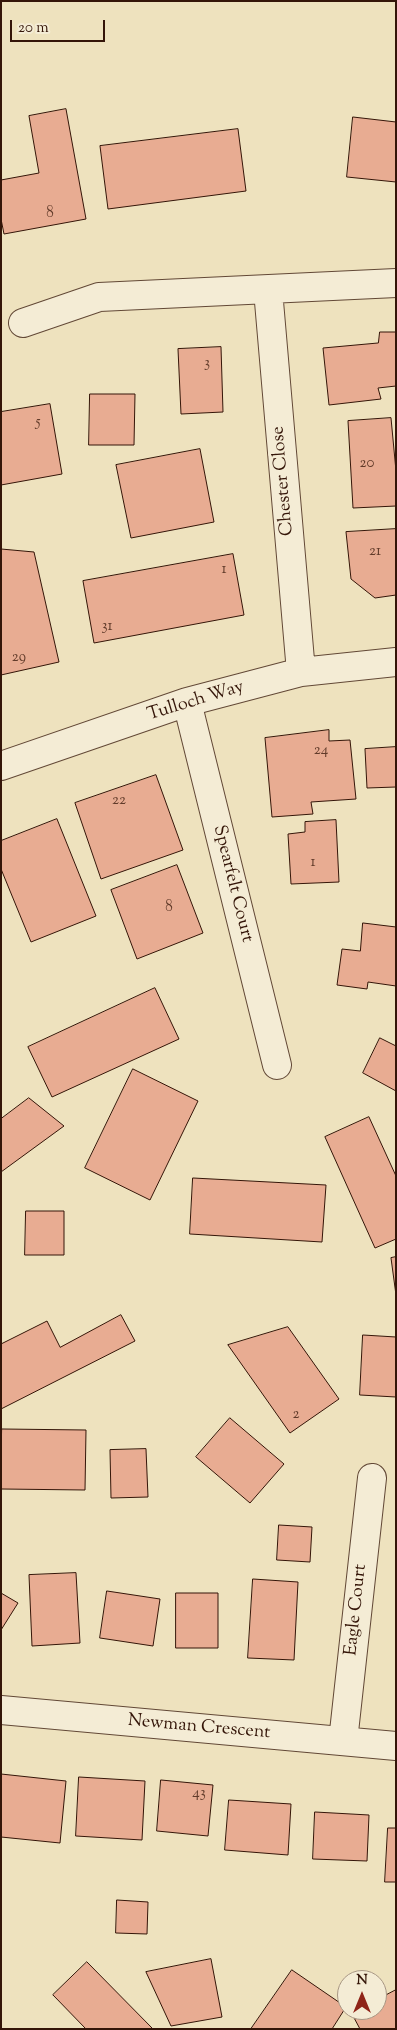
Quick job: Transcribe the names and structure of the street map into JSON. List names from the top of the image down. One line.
{"streets":{"street":["Chester Close","Tulloch Way","Spearfelt Court","Eagle Court","Newman Crescent"]},"crossings":[["Chester Close","Tulloch Way"],["Tulloch Way","Spearfelt Court"],["Eagle Court","Newman Crescent"]],"house_numbers":["8","3","5","20","21","1","31","29","24","22","1","8","2","43"],"scale_bar":"20 m","north":"top"}
